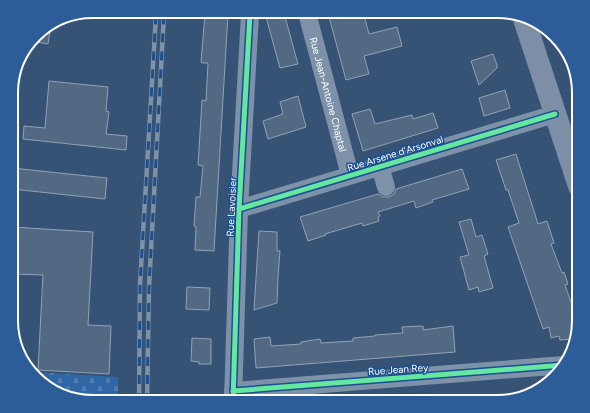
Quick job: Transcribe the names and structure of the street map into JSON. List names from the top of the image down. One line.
{"streets":{"street":["Rue Jean-Antoine Chaptal","Rue Arsene d'Arsonval","Rue Lavoisier","Rue Jean Rey"]},"crossings":[["Rue Jean-Antoine Chaptal","Rue Arsene d'Arsonval"],["Rue Arsene d'Arsonval","Rue Lavoisier"]]}
